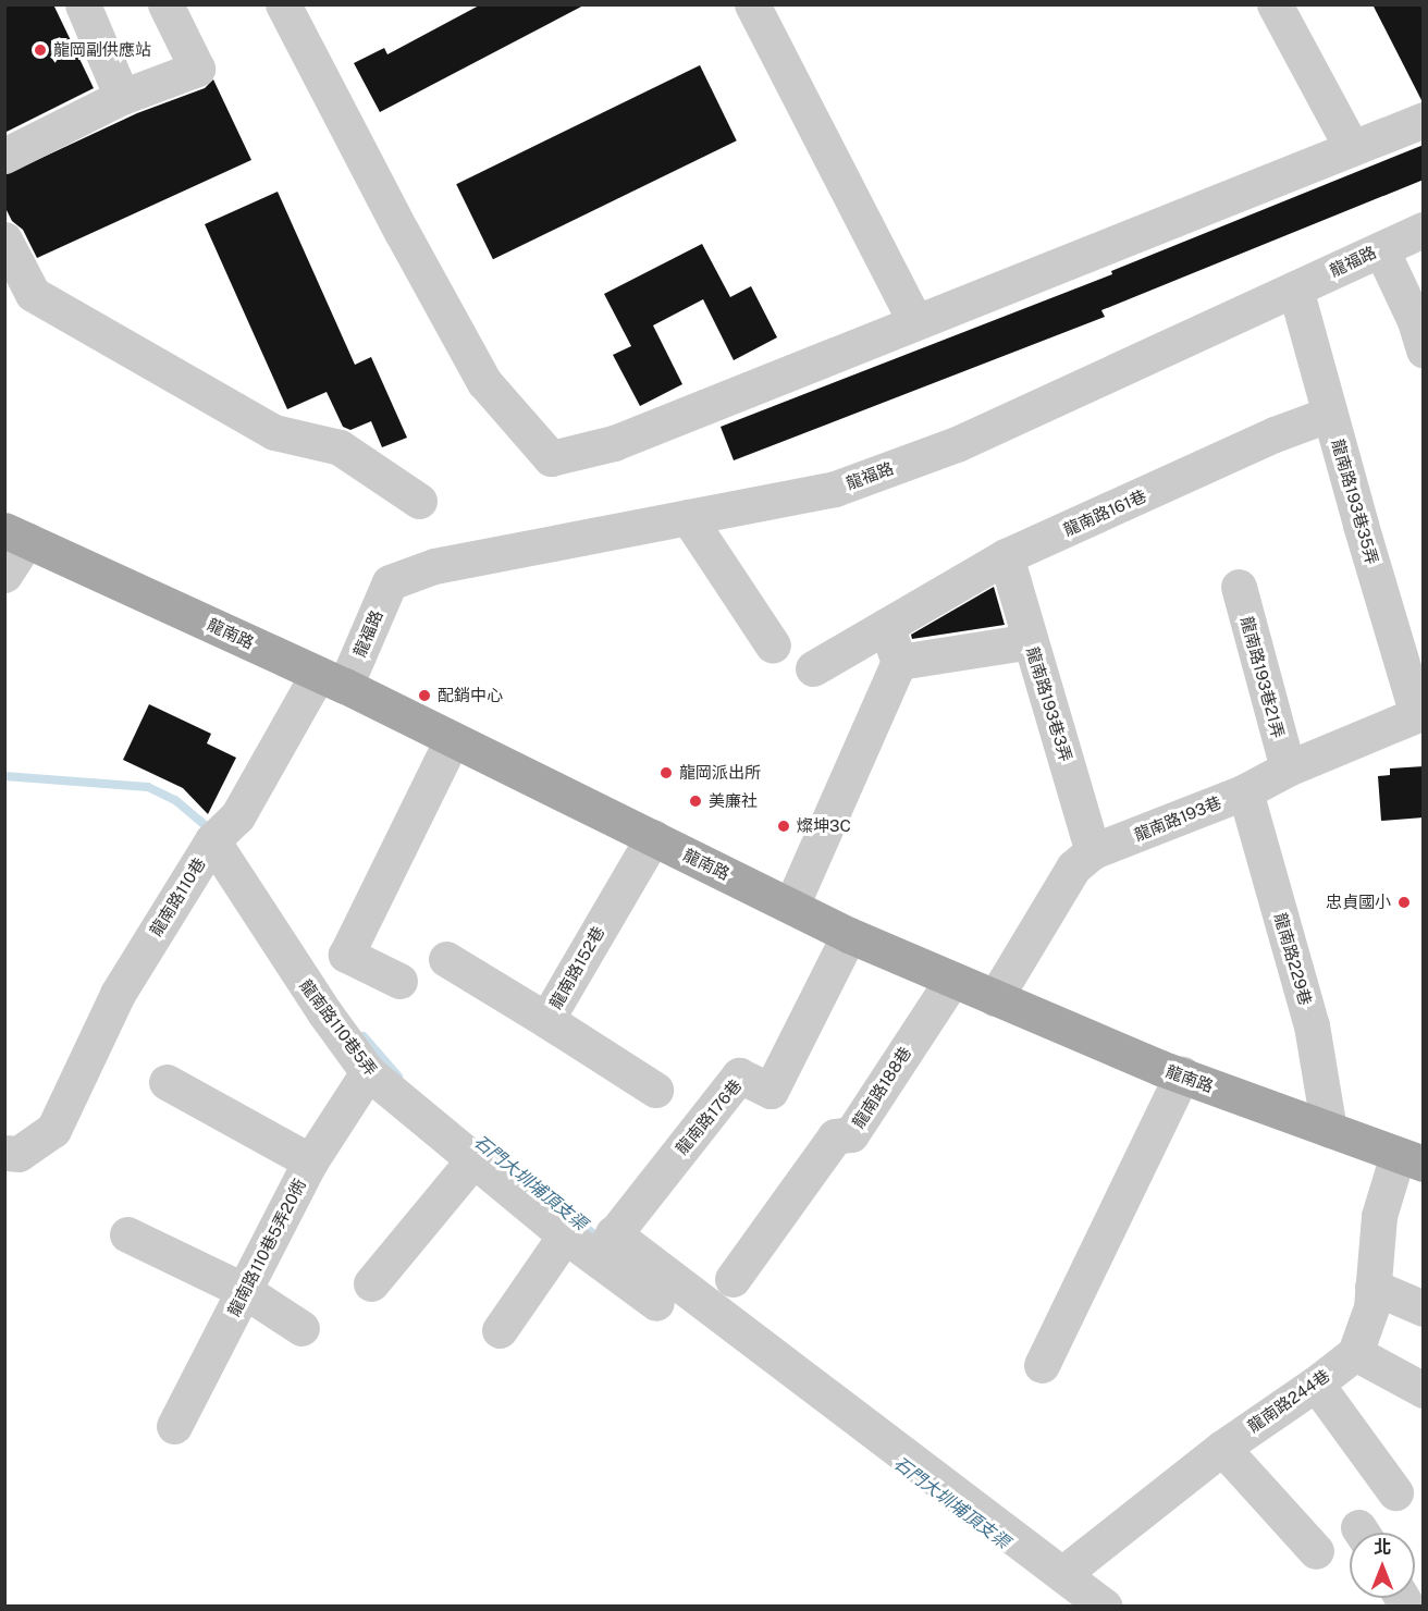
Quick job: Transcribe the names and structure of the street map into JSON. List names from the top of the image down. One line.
{"streets":{"main road":["龍南路"],"street":["龍福路","龍南路193巷35弄","龍南路161巷","龍南路193巷21弄","龍南路193巷3弄","龍南路193巷","龍南路110巷","龍南路229巷","龍南路152巷","龍南路110巷5弄","龍南路188巷","龍南路176巷","龍南路110巷5弄20衖","龍南路244巷"]},"crossings":[["龍福路","龍南路193巷35弄"],["龍福路","龍南路"],["龍福路","龍南路110巷"],["龍南路193巷35弄","龍南路161巷"],["龍南路193巷35弄","龍南路193巷"],["龍南路161巷","龍南路193巷3弄"],["龍南路","龍南路193巷"],["龍南路","龍南路110巷"],["龍南路","龍南路229巷"],["龍南路","龍南路152巷"],["龍南路","龍南路188巷"],["龍南路","龍南路176巷"],["龍南路193巷21弄","龍南路193巷"],["龍南路193巷3弄","龍南路193巷"],["龍南路193巷","龍南路229巷"],["龍南路110巷","龍南路110巷5弄"],["龍南路110巷5弄","龍南路176巷"],["龍南路110巷5弄","龍南路110巷5弄20衖"]],"water":["石門大圳埔頂支渠"],"places":["龍岡副供應站","配銷中心","龍岡派出所","美廉社","燦坤3C","忠貞國小"],"north":"top"}
